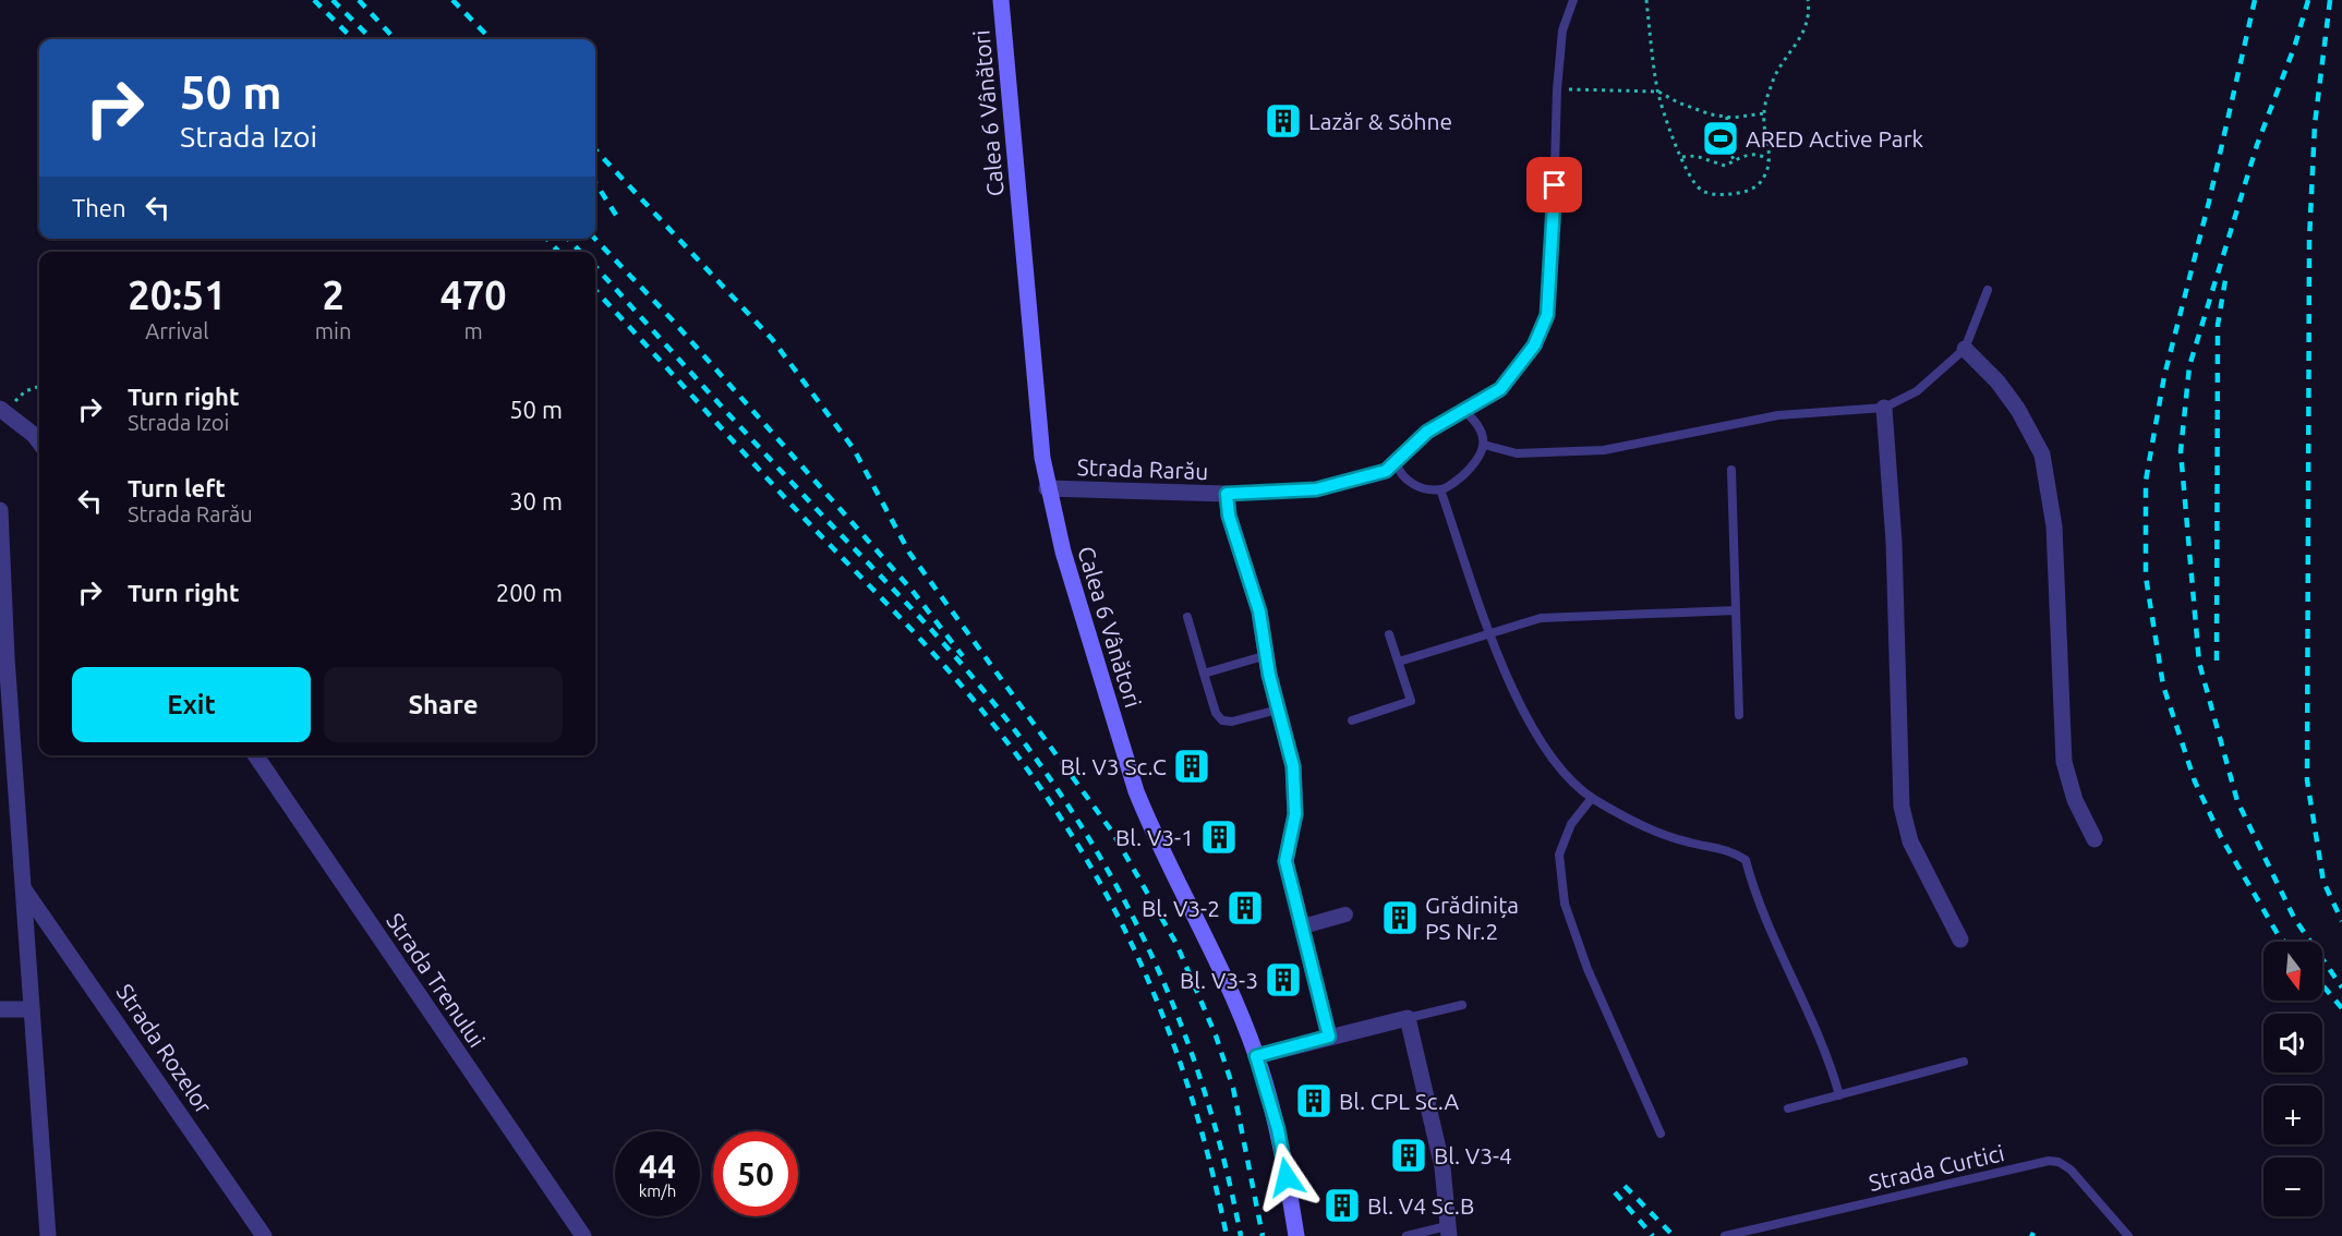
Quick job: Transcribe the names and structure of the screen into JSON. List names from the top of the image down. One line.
{"streets":{"main road":["Calea 6 Vânători"],"street":["Strada Rarău","Strada Trenului","Strada Rozelor"],"lane":["Strada Curtici"]},"crossings":[["Calea 6 Vânători","Strada Rarău"]],"places":{"building":["Lazăr & Söhne","Bl. V3 Sc.C","Bl. V3-1","Bl. V3-2","Grădinița PS Nr.2","Bl. V3-3","Bl. CPL Sc.A","Bl. V3-4","Bl. V4 Sc.B"],"sports":["ARED Active Park"]},"north":"bottom","page":{"turn":["50 m","Strada Izoi"],"then":"Then","eta":["20:51","Arrival","2","min","470","m"],"list":[{"name":"Turn right","note":"Strada Izoi","value":"50 m"},{"name":"Turn left","note":"Strada Rarău","value":"30 m"},{"name":"Turn right","value":"200 m"}],"buttons":["Exit","Share"],"map_buttons":["+","−"],"speed":"44 km/h","limit":"50"}}
